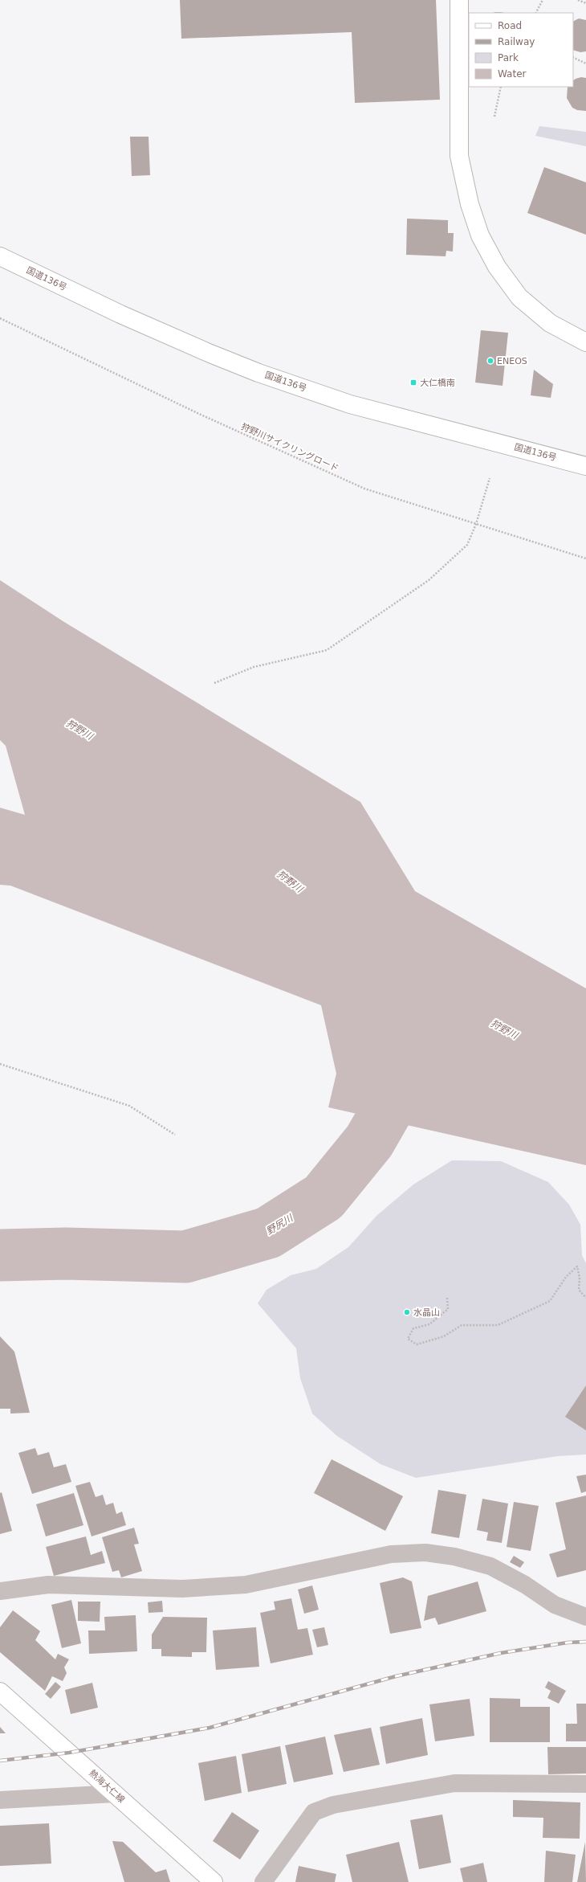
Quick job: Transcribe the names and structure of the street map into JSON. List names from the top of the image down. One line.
{"streets":{"main road":["国道136号","熱海大仁線"],"path":["狩野川サイクリングロード"]},"water":["狩野川","野尻川"],"places":{"other":["ENEOS","水晶山"],"transit":["大仁橋南"]},"legend":["Road","Railway","Park","Water"]}
